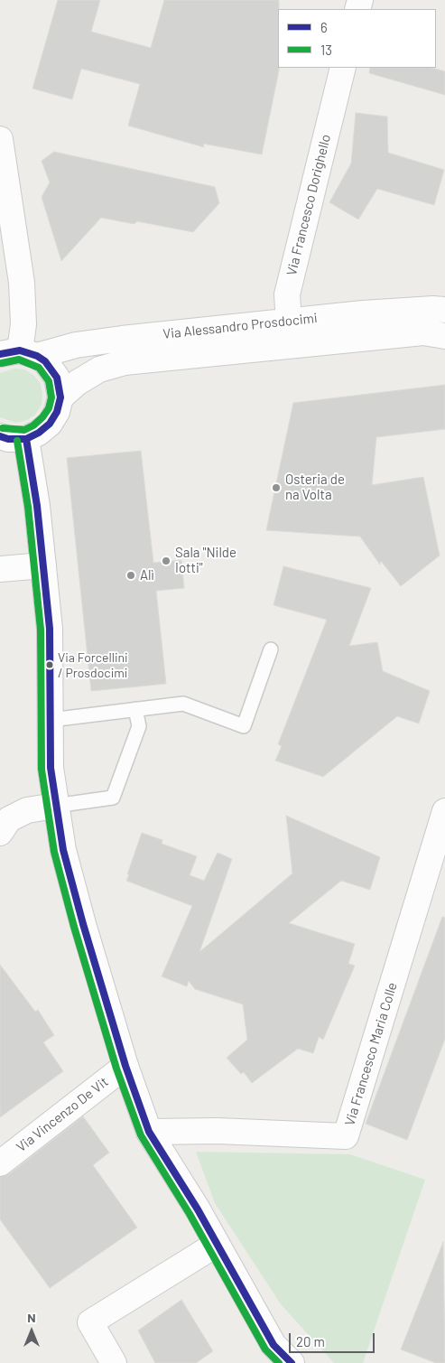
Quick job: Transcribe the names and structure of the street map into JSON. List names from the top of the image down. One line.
{"streets":{"street":["Via Francesco Dorighello","Via Alessandro Prosdocimi","Via Francesco Maria Colle","Via Vincenzo De Vit"]},"crossings":[["Via Francesco Dorighello","Via Alessandro Prosdocimi"]],"places":["Osteria de na Volta","Sala \"Nilde Iotti\"","Alì","Via Forcellini / Prosdocimi"],"lines":["transit line 6","transit line 13"],"legend":["6","13"],"scale_bar":"20 m","north":"top"}
